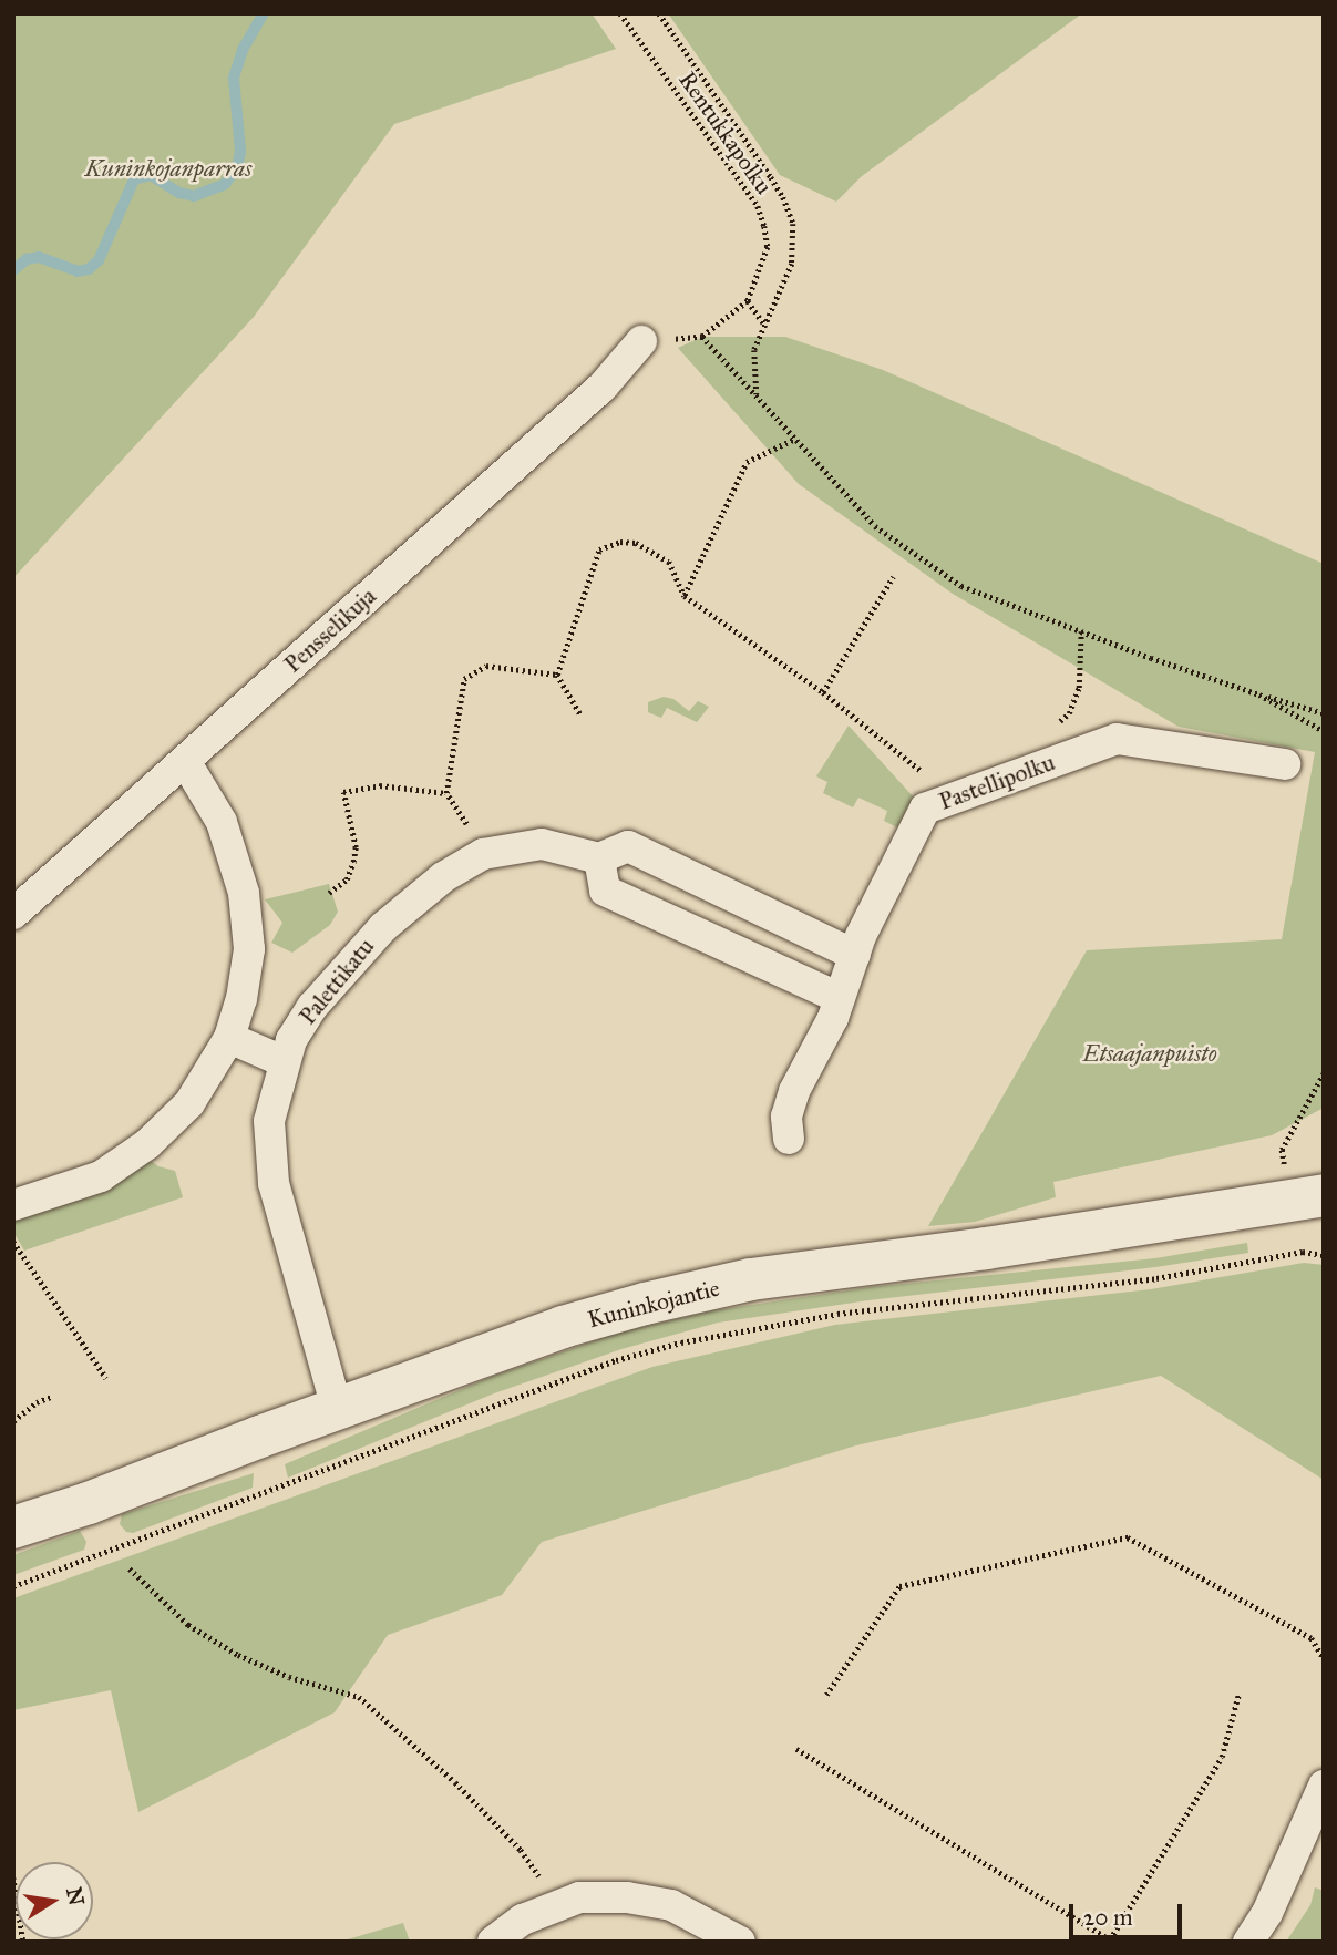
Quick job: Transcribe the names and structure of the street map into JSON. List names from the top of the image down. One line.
{"streets":{"main road":["Kuninkojantie"],"street":["Pensselikuja","Pastellipolku","Palettikatu"],"path":["Rentukkapolku"]},"crossings":[["Pastellipolku","Palettikatu"],["Palettikatu","Kuninkojantie"]],"parks":["Kuninkojanparras","Etsaajanpuisto"],"scale_bar":"20 m","north":"right"}
